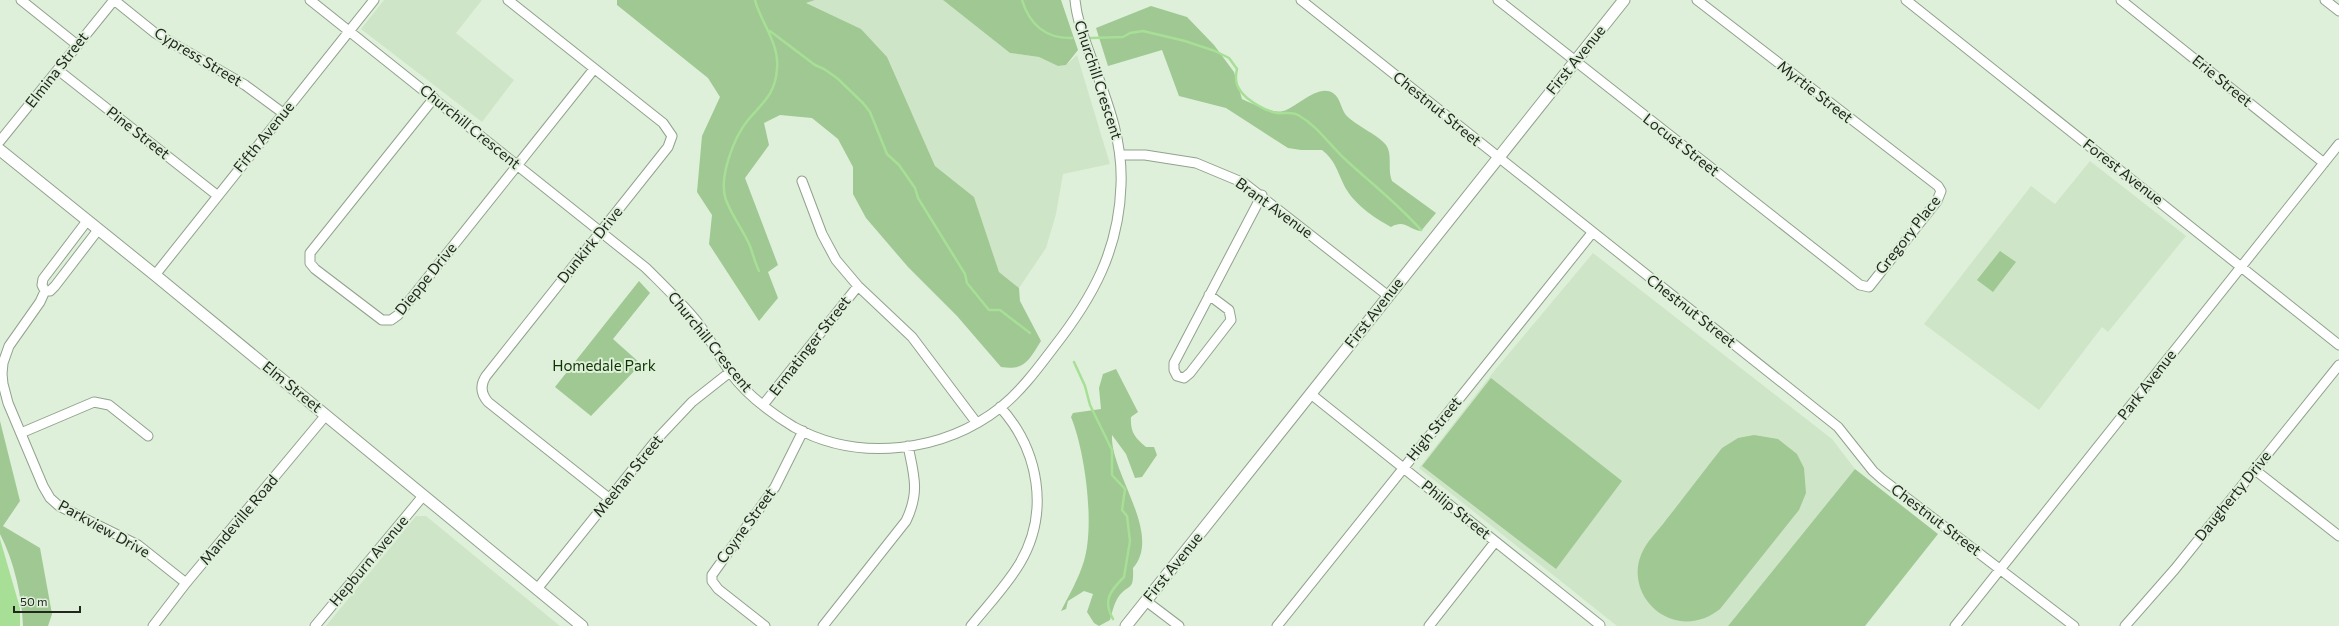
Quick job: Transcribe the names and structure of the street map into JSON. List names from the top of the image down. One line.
{"streets":{"main road":["First Avenue","Elm Street"],"street":["Cypress Street","Elmina Street","Churchill Crescent","Erie Street","Myrtie Street","Chestnut Street","Pine Street","Fifth Avenue","Locust Street","Forest Avenue","Brant Avenue","Gregory Place","Dunkirk Drive","Dieppe Drive","Ermatinger Street","Park Avenue","High Street","Meehan Street","Daugherty Drive","Philip Street","Mandeville Road","Coyne Street","Parkview Drive","Hepburn Avenue"]},"crossings":[["Cypress Street","Elmina Street"],["Cypress Street","Fifth Avenue"],["First Avenue","Chestnut Street"],["First Avenue","Locust Street"],["First Avenue","Brant Avenue"],["First Avenue","Philip Street"],["Elmina Street","Pine Street"],["Churchill Crescent","Fifth Avenue"],["Churchill Crescent","Brant Avenue"],["Churchill Crescent","Dunkirk Drive"],["Churchill Crescent","Dieppe Drive"],["Churchill Crescent","Ermatinger Street"],["Churchill Crescent","Meehan Street"],["Churchill Crescent","Coyne Street"],["Erie Street","Park Avenue"],["Myrtie Street","Gregory Place"],["Chestnut Street","Park Avenue"],["Chestnut Street","High Street"],["Pine Street","Fifth Avenue"],["Fifth Avenue","Elm Street"],["Locust Street","Gregory Place"],["Forest Avenue","Park Avenue"],["Dunkirk Drive","Dieppe Drive"],["Dunkirk Drive","Meehan Street"],["Elm Street","Meehan Street"],["Elm Street","Mandeville Road"],["Elm Street","Parkview Drive"],["Elm Street","Hepburn Avenue"],["High Street","Philip Street"],["Mandeville Road","Parkview Drive"]],"parks":["Homedale Park"],"scale_bar":"50 m"}
